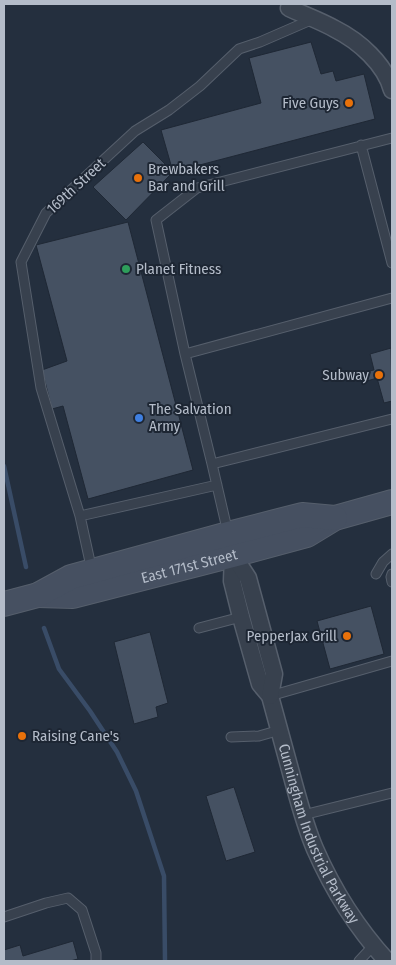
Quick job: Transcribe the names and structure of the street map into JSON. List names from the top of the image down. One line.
{"streets":{"main road":["East 171st Street"],"street":["Cunningham Industrial Parkway"],"lane":["169th Street"]},"crossings":[["169th Street","East 171st Street"],["East 171st Street","Cunningham Industrial Parkway"]],"places":["Five Guys","Brewbakers Bar and Grill","Planet Fitness","Subway","The Salvation Army","PepperJax Grill","Raising Cane's"]}
